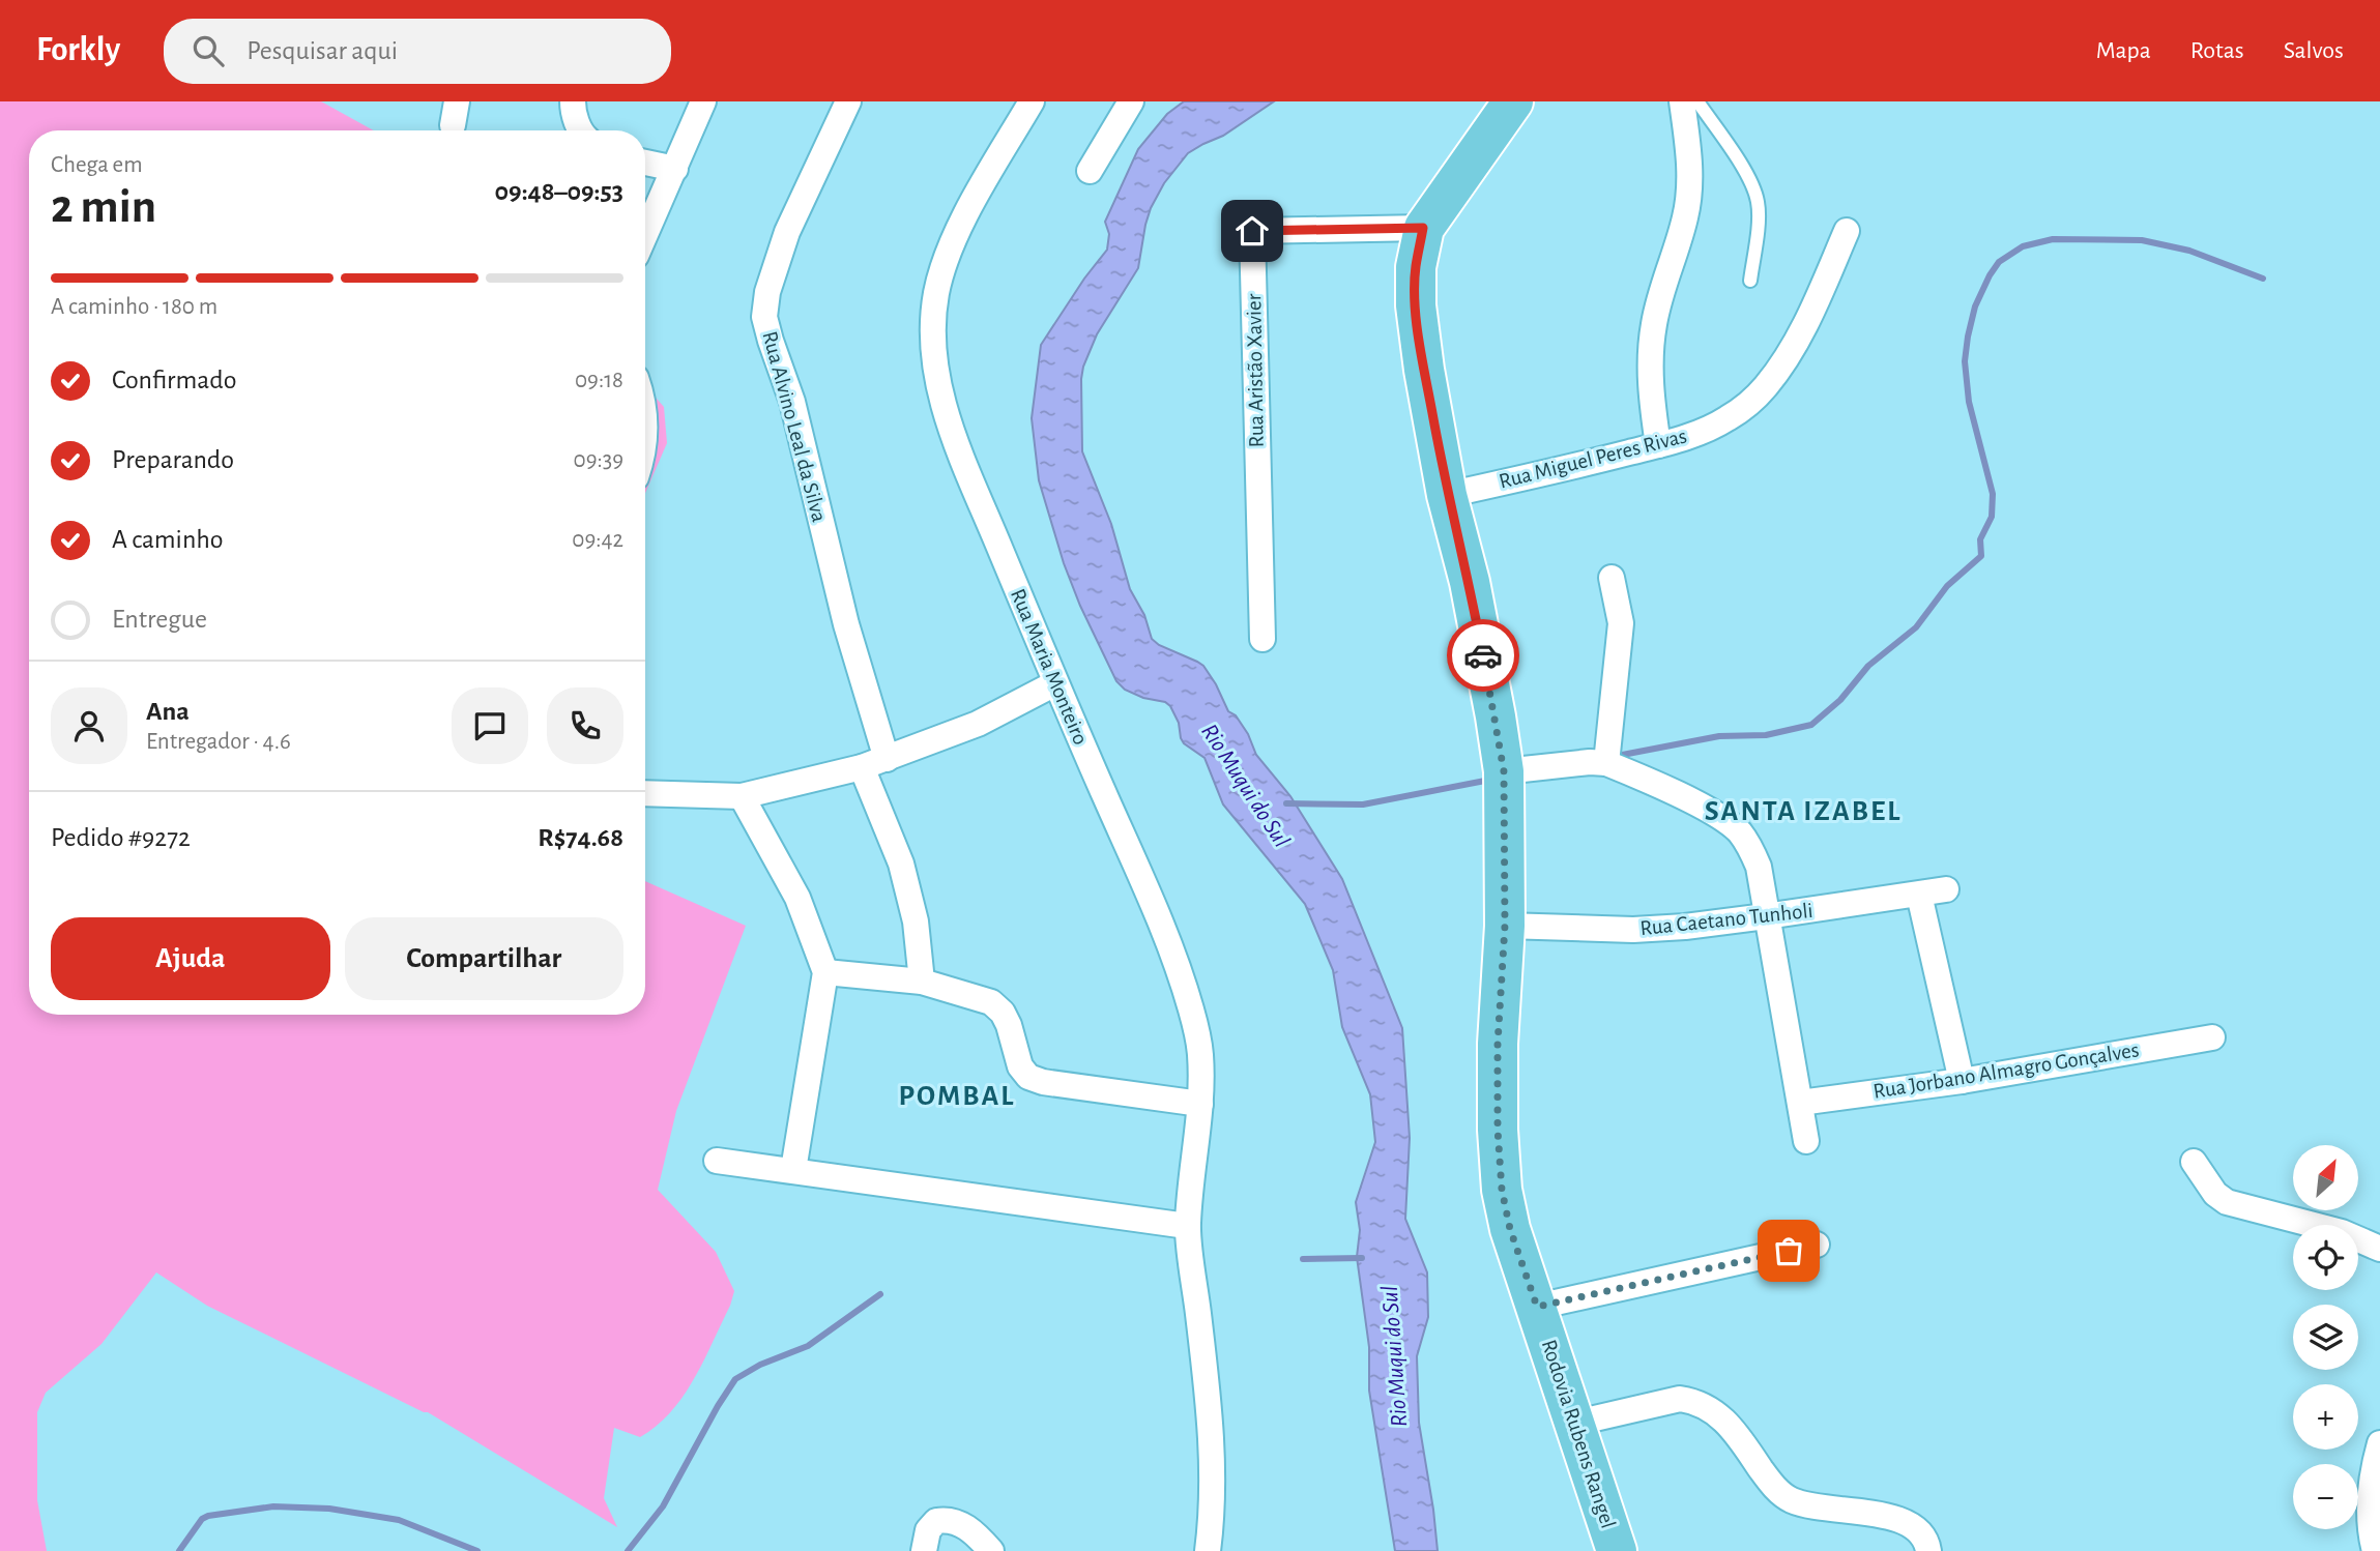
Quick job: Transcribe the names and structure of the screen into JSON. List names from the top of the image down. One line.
{"streets":{"main road":["Rodovia Rubens Rangel"],"street":["Rua Aristão Xavier","Rua Alvino Leal da Silva","Rua Miguel Peres Rivas","Rua Maria Monteiro","Rua Caetano Tunholi","Rua Jorbano Almagro Gonçalves"]},"crossings":[["Rua Aristão Xavier","Rodovia Rubens Rangel"],["Rua Miguel Peres Rivas","Rodovia Rubens Rangel"],["Rua Caetano Tunholi","Rodovia Rubens Rangel"]],"districts":["SANTA IZABEL","POMBAL"],"water":["Rio Muqui do Sul"],"north":"top right","page":{"header":"Forkly","search":"Pesquisar aqui","nav":["Mapa","Rotas","Salvos"],"heading":["2 min","Chega em","09:48–09:53"],"panel":["Ana","Entregador · 4.6","Pedido #9272","R$74.68"],"bar":"A caminho · 180 m","list":[["Confirmado","09:18"],["Preparando","09:39"],["A caminho","09:42"],"Entregue"],"buttons":["Ajuda","Compartilhar"],"map_buttons":["+","−"]}}
